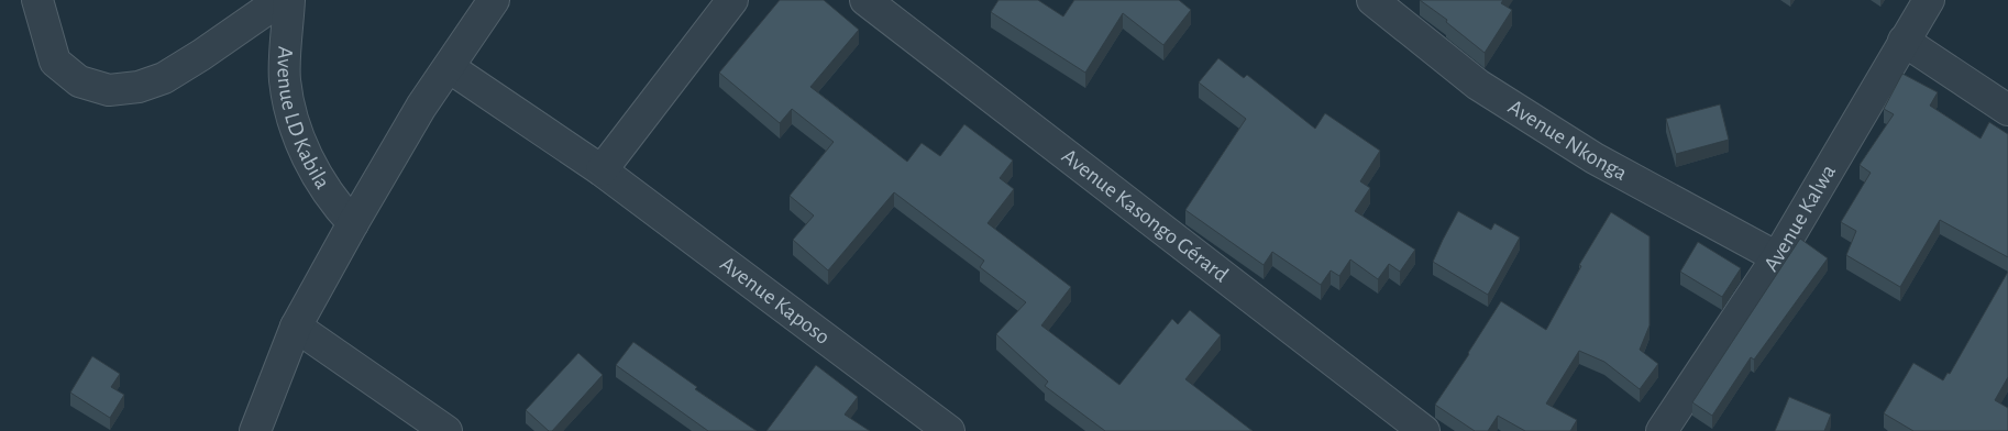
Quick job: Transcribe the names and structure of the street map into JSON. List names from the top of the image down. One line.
{"streets":{"street":["Avenue LD Kabila","Avenue Nkonga","Avenue Kasongo Gérard","Avenue Kalwa","Avenue Kaposo"]},"crossings":[["Avenue Nkonga","Avenue Kalwa"]]}
